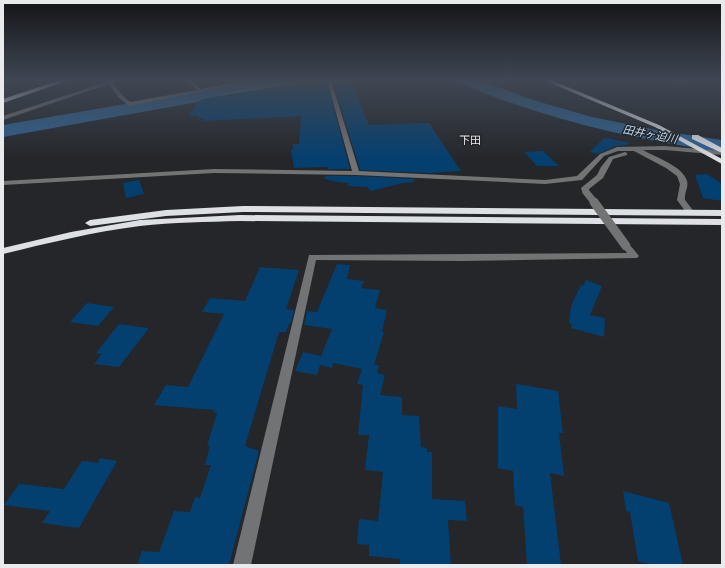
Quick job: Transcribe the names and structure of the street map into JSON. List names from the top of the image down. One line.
{"districts":["下田"],"water":["田井ヶ迫川"]}
